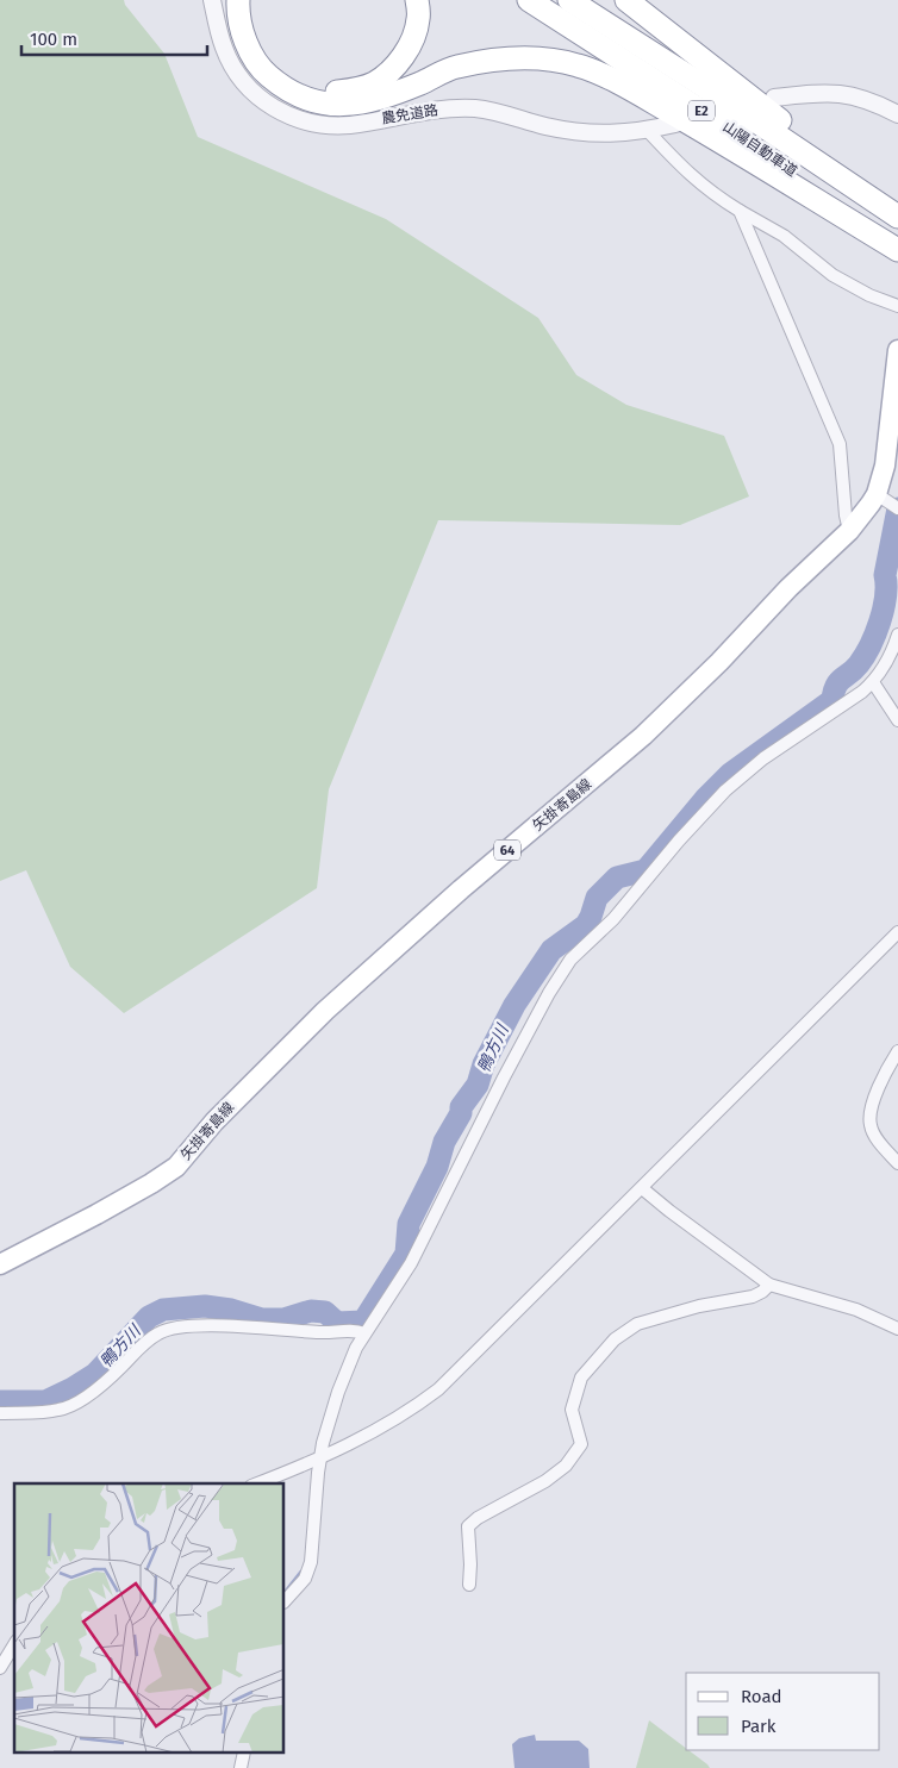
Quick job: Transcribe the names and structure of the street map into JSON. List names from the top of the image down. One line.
{"streets":{"highway":["E2","山陽自動車道"],"main road":["矢掛寄島線","64"],"street":["農免道路"]},"water":["鴨方川"],"legend":["Road","Park"],"scale_bar":"100 m"}
